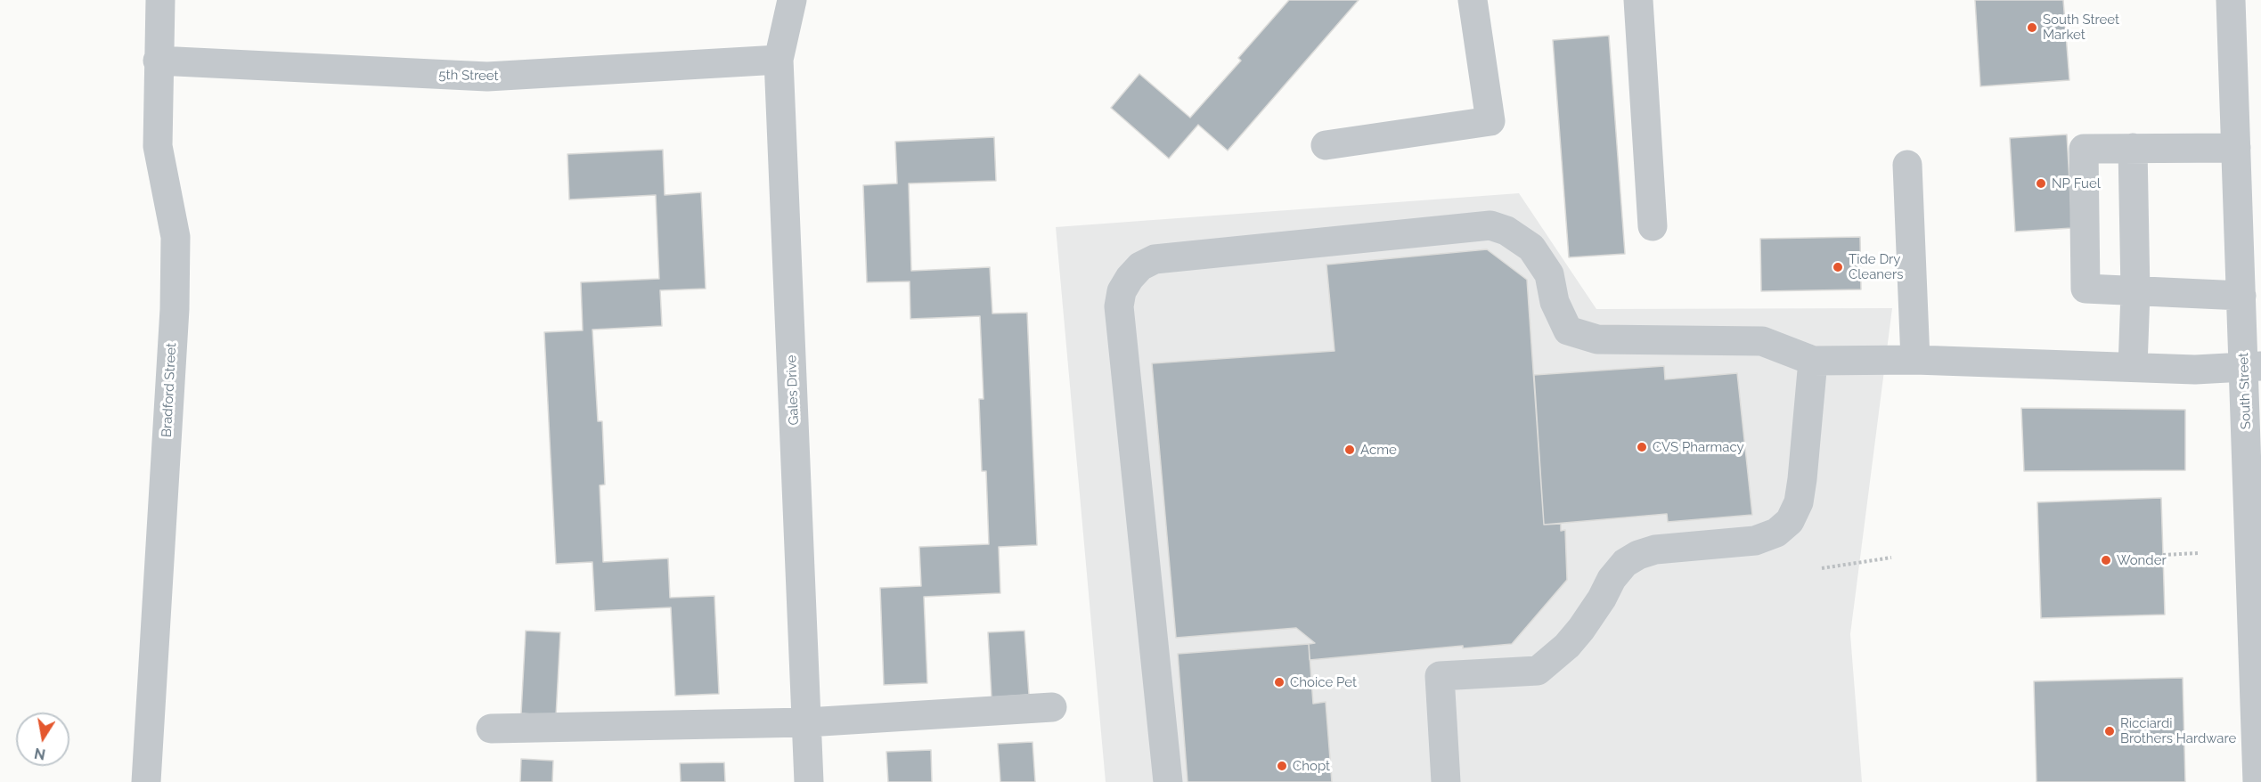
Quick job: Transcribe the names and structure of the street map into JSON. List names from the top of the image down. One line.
{"streets":{"street":["5th Street","Bradford Street","Gales Drive","South Street"]},"crossings":[["5th Street","Bradford Street"],["5th Street","Gales Drive"]],"places":["South Street Market","NP Fuel","Tide Dry Cleaners","CVS Pharmacy","Acme","Wonder","Choice Pet","Ricciardi Brothers Hardware","Chopt"],"north":"bottom"}
